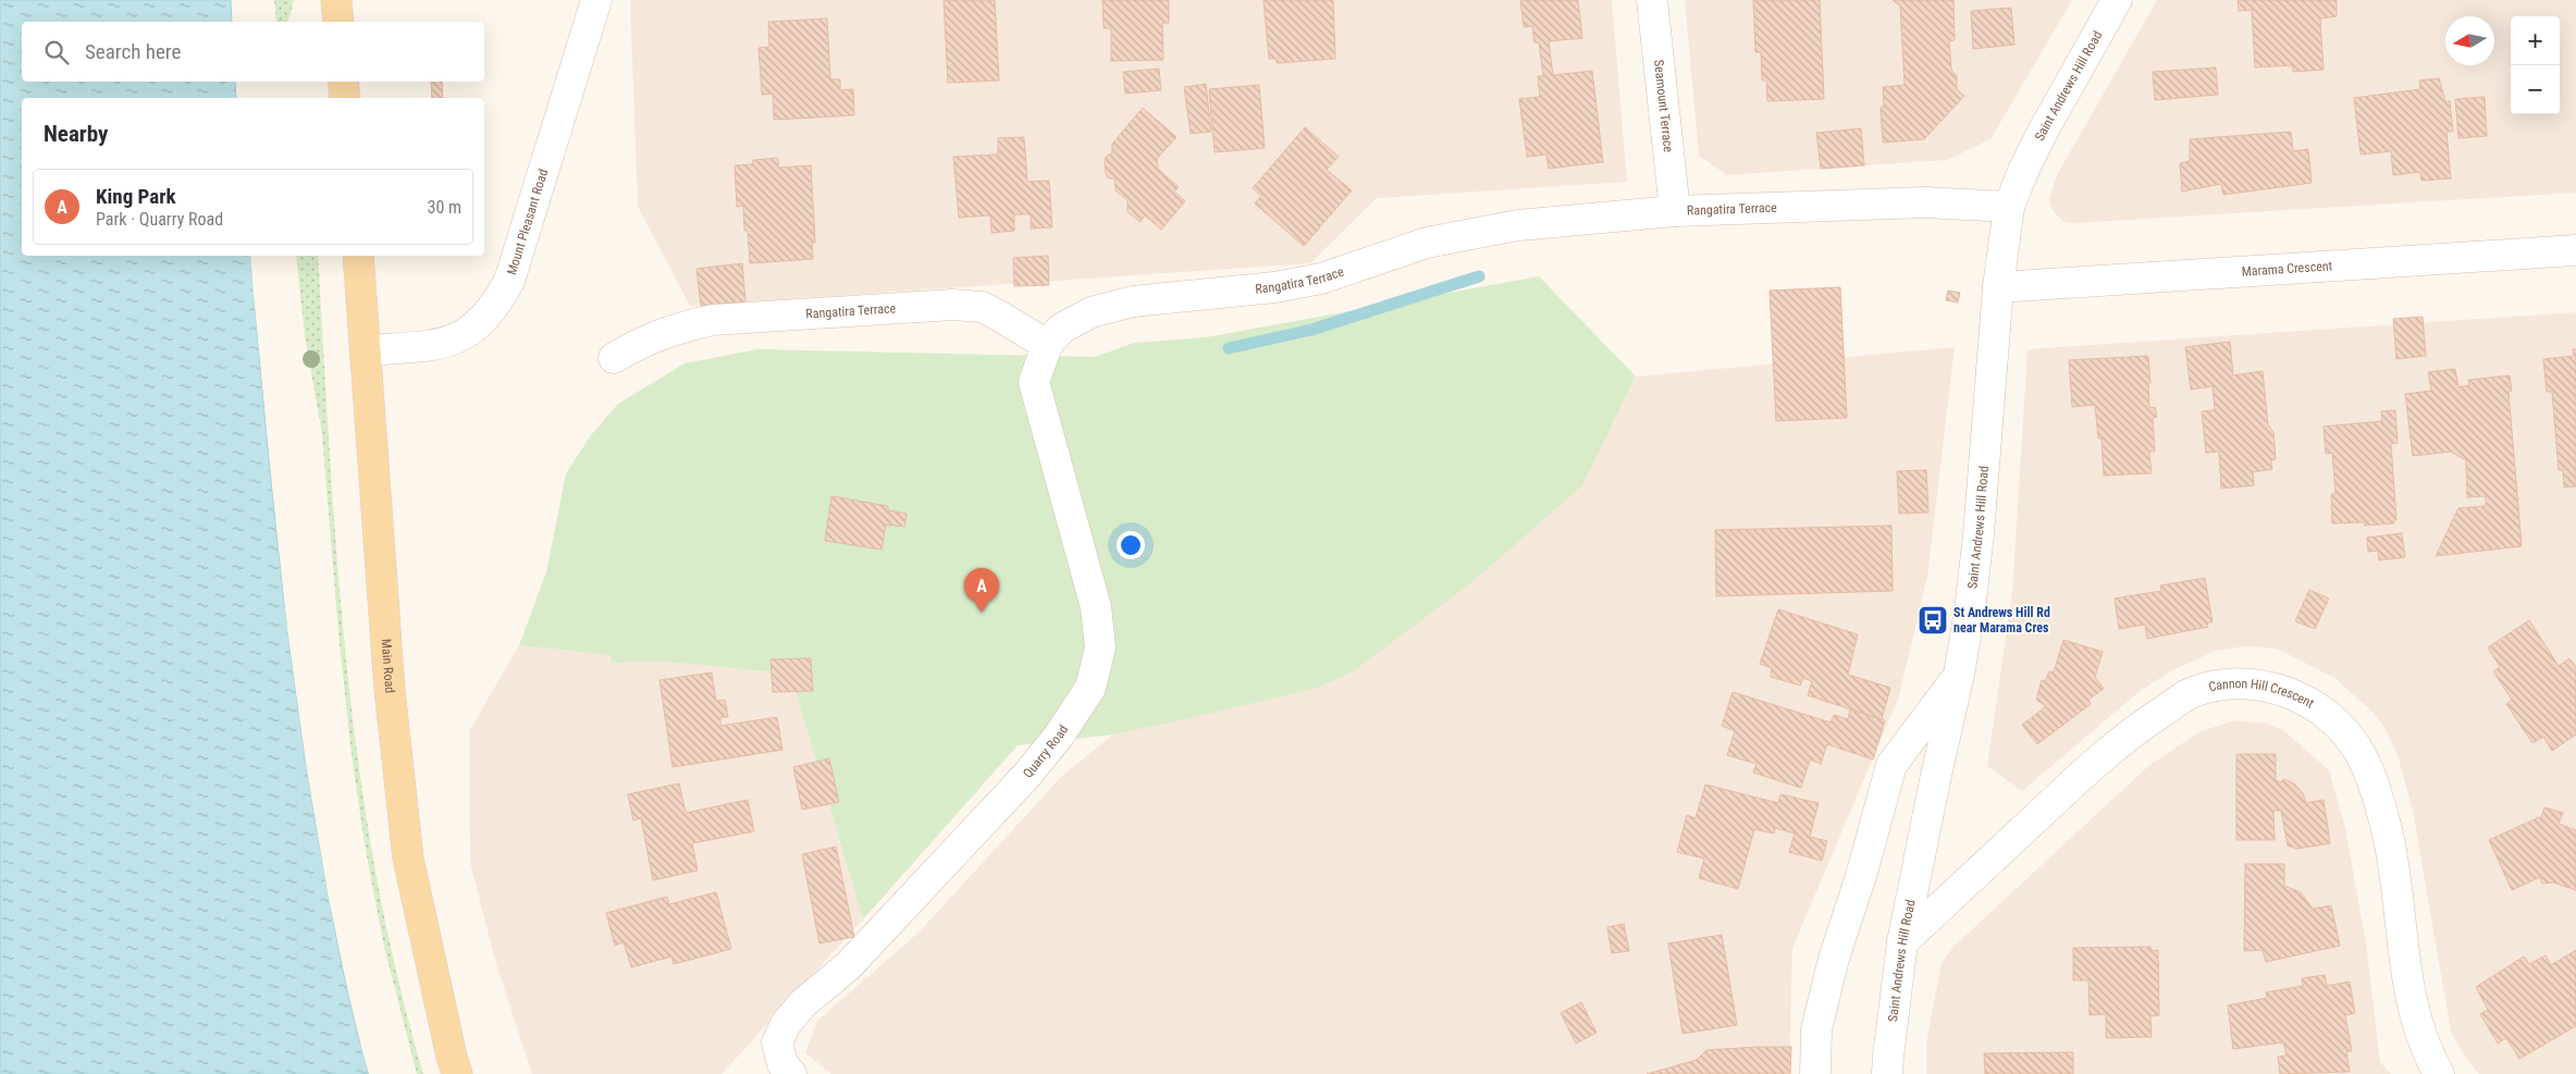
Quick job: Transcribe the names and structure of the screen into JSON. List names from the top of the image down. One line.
{"streets":{"main road":["Main Road"],"street":["Saint Andrews Hill Road","Seamount Terrace","Rangatira Terrace","Mount Pleasant Road","Marama Crescent","Cannon Hill Crescent","Quarry Road"]},"crossings":[["Saint Andrews Hill Road","Rangatira Terrace"],["Saint Andrews Hill Road","Marama Crescent"],["Saint Andrews Hill Road","Cannon Hill Crescent"],["Seamount Terrace","Rangatira Terrace"],["Rangatira Terrace","Quarry Road"],["Mount Pleasant Road","Main Road"]],"places":{"bus stop":["St Andrews Hill Rd near Marama Cres"]},"north":"left","page":{"map_buttons":["+","−"],"search":"Search here","heading":"Nearby","list":[{"mark":"A","name":"King Park","note":"Park · Quarry Road","value":"30 m"}],"pins":"A"}}
